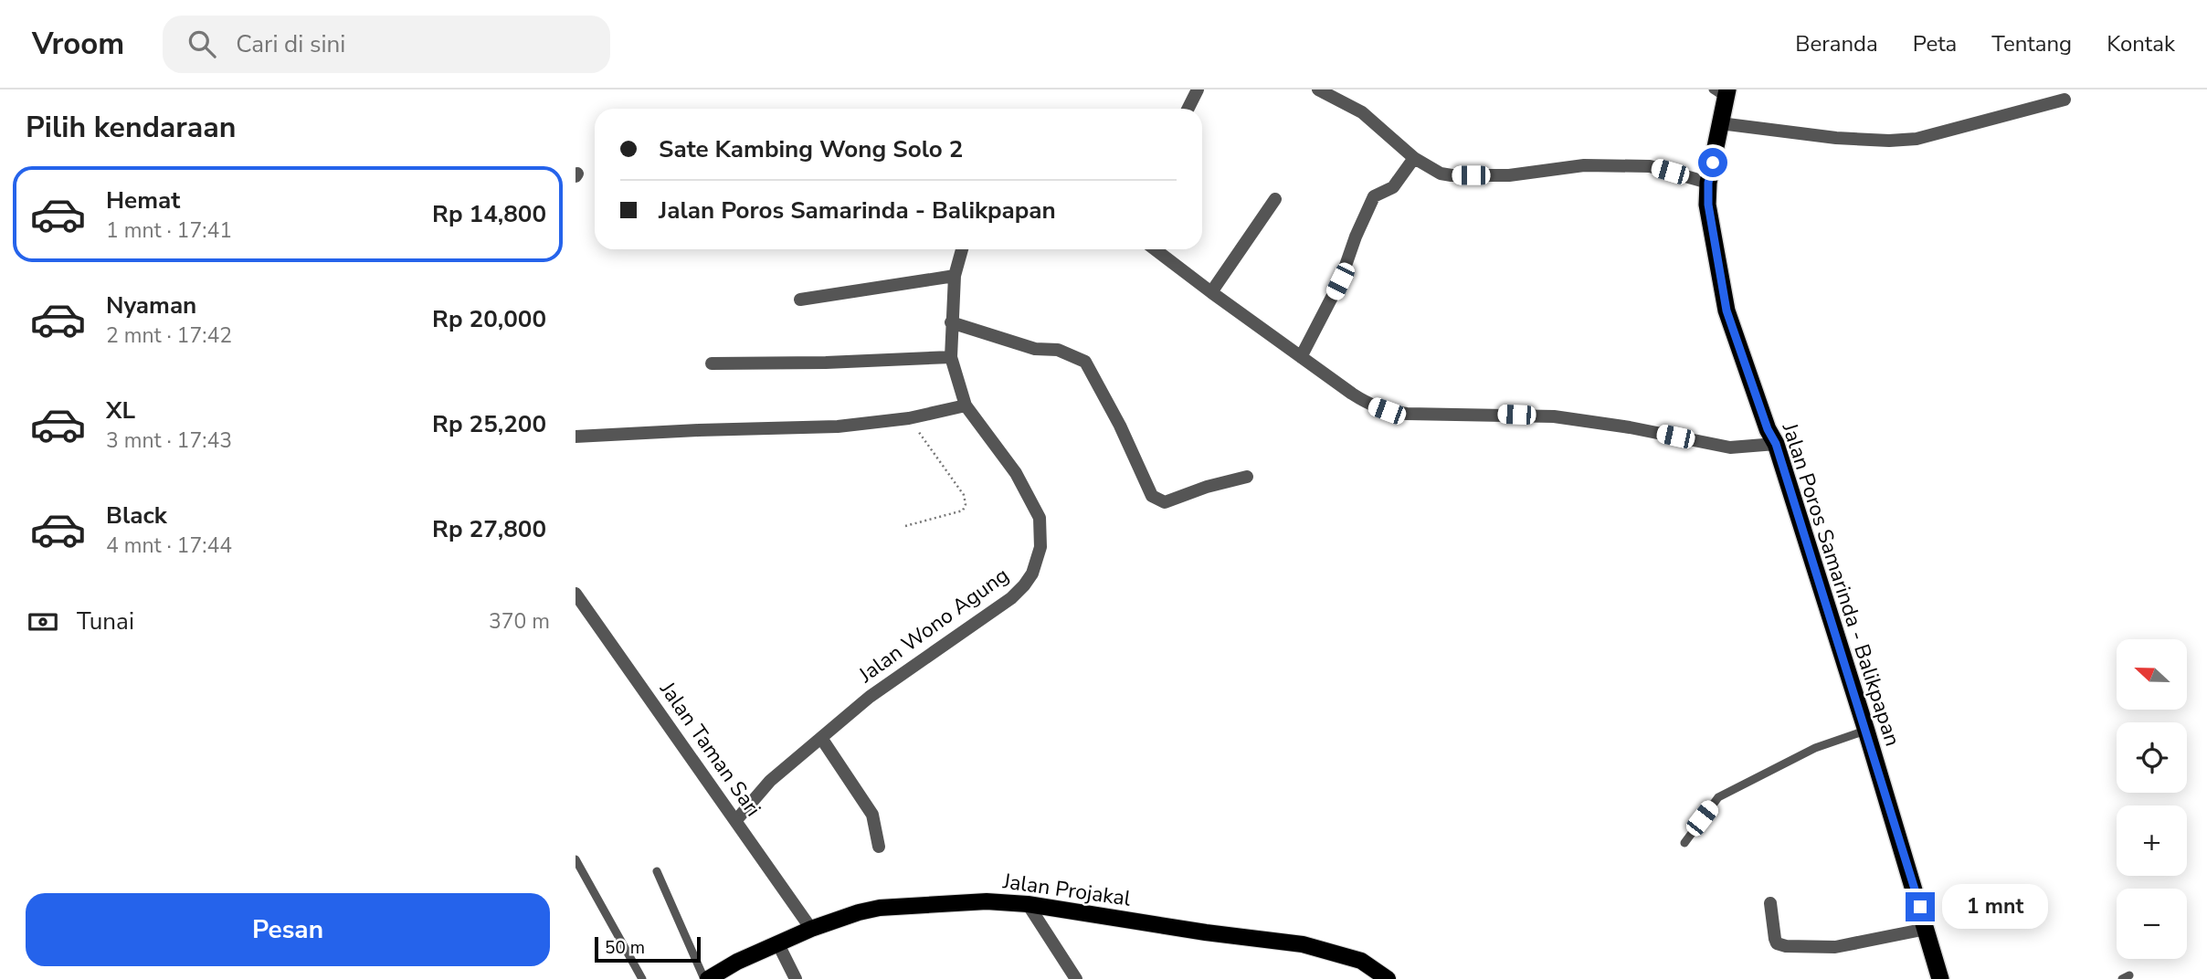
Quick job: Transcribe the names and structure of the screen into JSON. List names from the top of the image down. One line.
{"streets":{"highway":["Jalan Poros Samarinda - Balikpapan"],"main road":["Jalan Projakal"],"street":["Jalan Wono Agung","Jalan Taman Sari"]},"crossings":[["Jalan Wono Agung","Jalan Taman Sari"],["Jalan Taman Sari","Jalan Projakal"]],"scale_bar":"50 m","north":"left","page":{"header":"Vroom","search":"Cari di sini","nav":["Beranda","Peta","Tentang","Kontak"],"heading":"Pilih kendaraan","banner":["Sate Kambing Wong Solo 2","Jalan Poros Samarinda - Balikpapan"],"list":[{"name":"Hemat","note":"1 mnt · 17:41","value":"Rp 14,800"},{"name":"Nyaman","note":"2 mnt · 17:42","value":"Rp 20,000"},{"name":"XL","note":"3 mnt · 17:43","value":"Rp 25,200"},{"name":"Black","note":"4 mnt · 17:44","value":"Rp 27,800"}],"pay":["Tunai","370 m"],"map_buttons":["+","−"],"buttons":"Pesan","bubble":"1 mnt","scale":"50 m"}}
